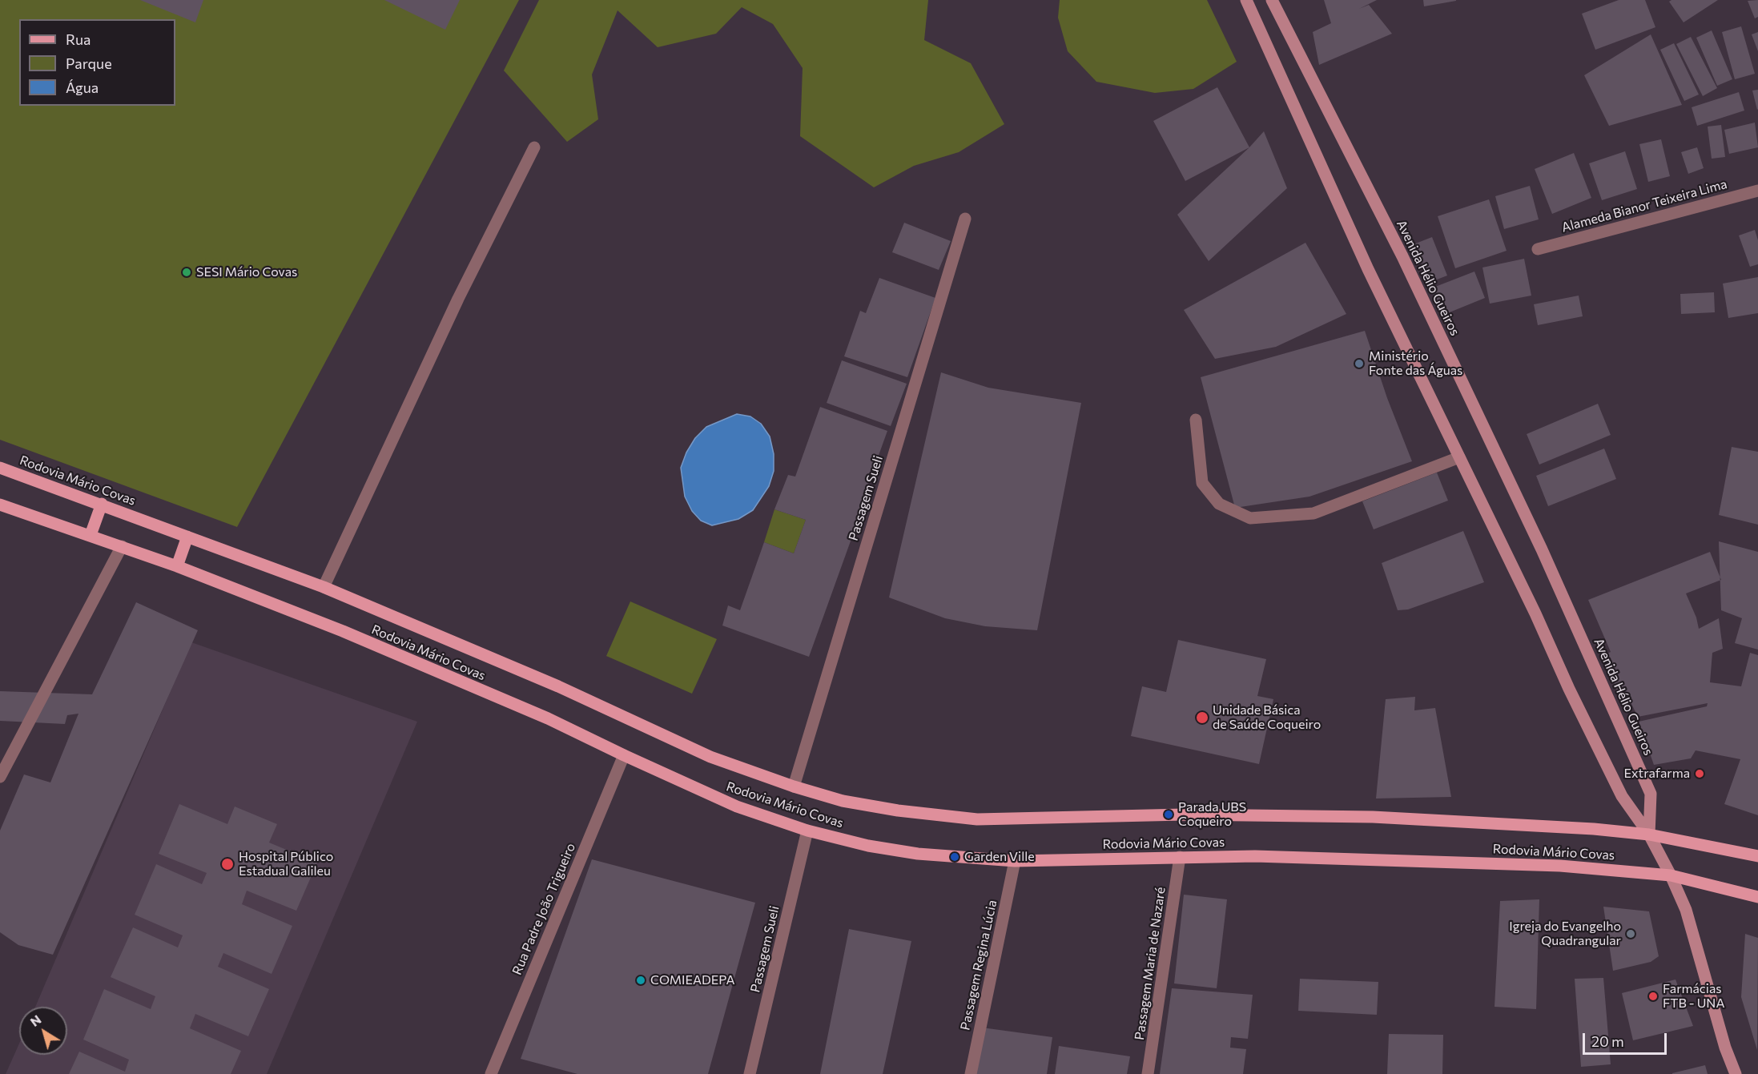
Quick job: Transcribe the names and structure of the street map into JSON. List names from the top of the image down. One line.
{"streets":{"main road":["Avenida Hélio Gueiros","Rodovia Mário Covas"],"street":["Alameda Bianor Teixeira Lima","Passagem Sueli","Rua Padre João Trigueiro","Passagem Maria de Nazaré","Passagem Regina Lúcia"]},"crossings":[["Avenida Hélio Gueiros","Rodovia Mário Covas"],["Rodovia Mário Covas","Passagem Sueli"],["Rodovia Mário Covas","Rua Padre João Trigueiro"],["Rodovia Mário Covas","Passagem Maria de Nazaré"],["Rodovia Mário Covas","Passagem Regina Lúcia"]],"places":["SESI Mário Covas","Ministério Fonte das Águas","Unidade Básica de Saúde Coqueiro","Extrafarma","Parada UBS Coqueiro","Garden Ville","Hospital Público Estadual Galileu","Igreja do Evangelho Quadrangular","COMIEADEPA","Farmácias FTB - UNA"],"legend":["Rua","Parque","Água"],"scale_bar":"20 m","north":"top left"}
